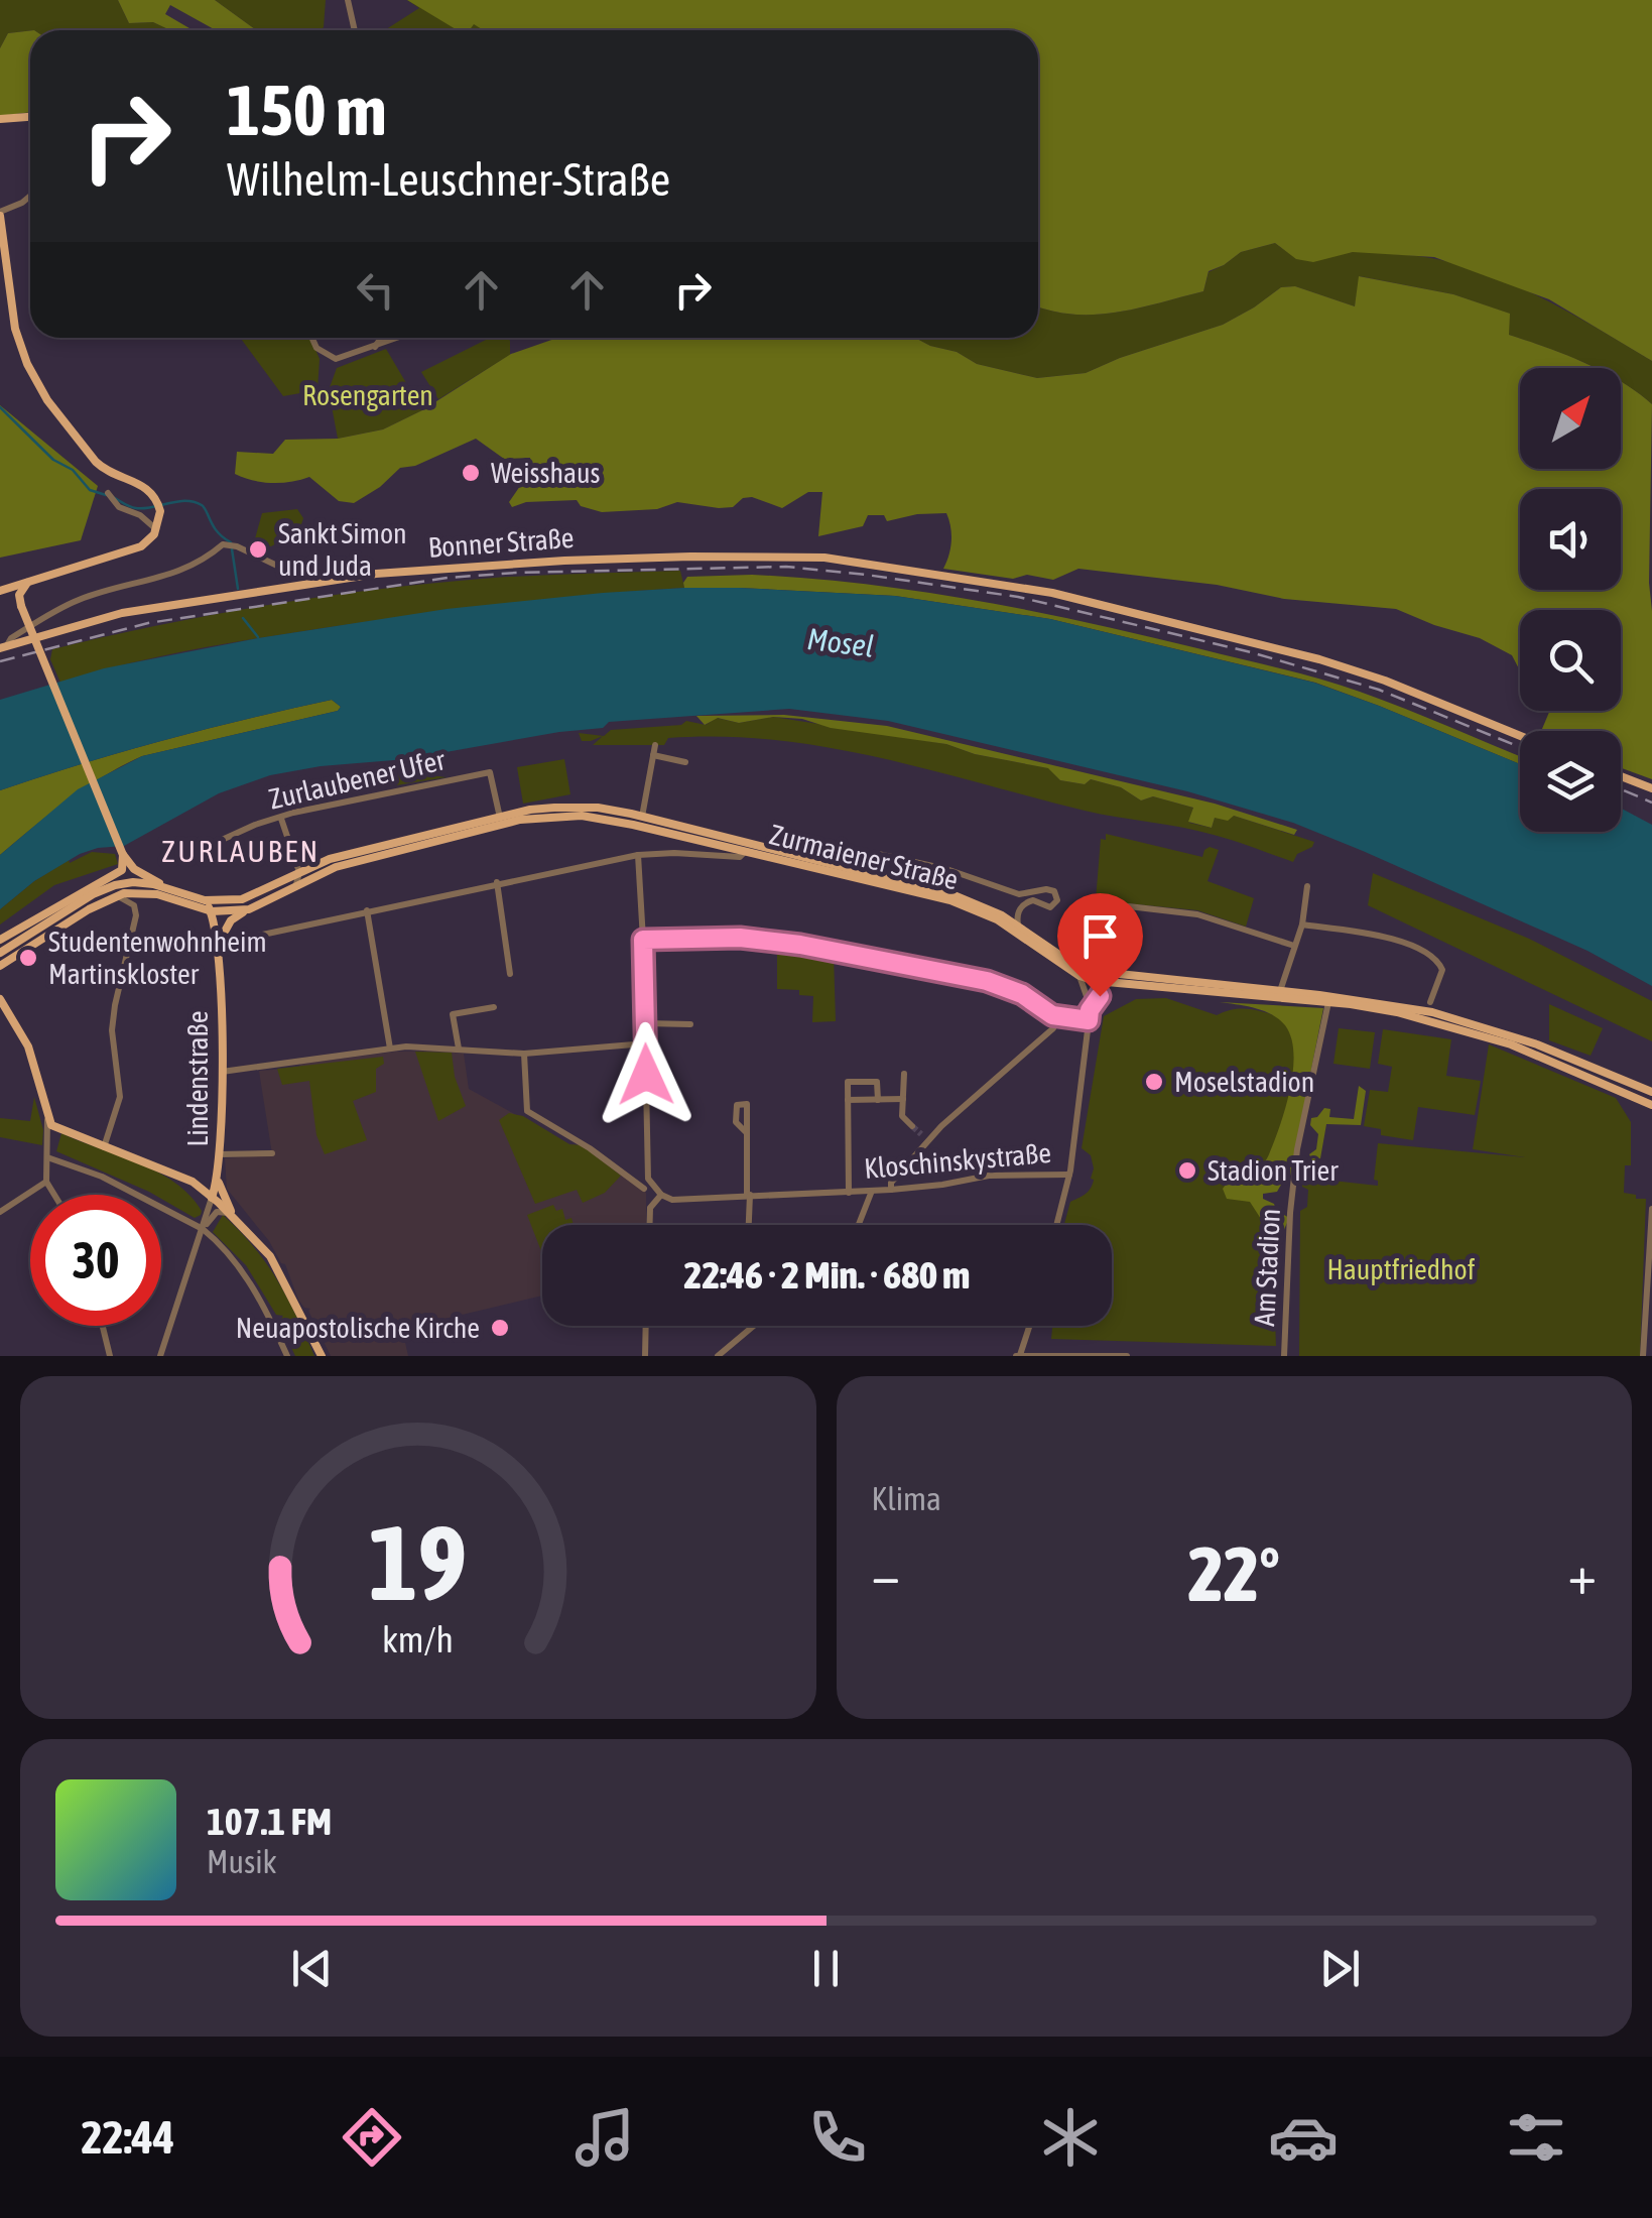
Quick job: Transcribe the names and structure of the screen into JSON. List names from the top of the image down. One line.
{"streets":{"main road":["Bonner Straße","Zurmaiener Straße","Lindenstraße"],"street":["Zurlaubener Ufer","Kloschinskystraße","Am Stadion"]},"crossings":[["Zurmaiener Straße","Lindenstraße"],["Zurmaiener Straße","Am Stadion"]],"districts":["ZURLAUBEN"],"water":["Mosel"],"parks":["Rosengarten","Hauptfriedhof"],"places":["Weisshaus","Sankt Simon und Juda","Studentenwohnheim Martinskloster","Moselstadion","Stadion Trier","Neuapostolische Kirche"],"north":"top right","page":{"turn":["150 m","Wilhelm-Leuschner-Straße"],"limit":"30","trip":"22:46 · 2 Min. · 680 m","tile":"Klima","heat":["−","22°","+"],"song":["107.1 FM","Musik"],"tabs":"22:44","gauge":["19","km/h"]}}
